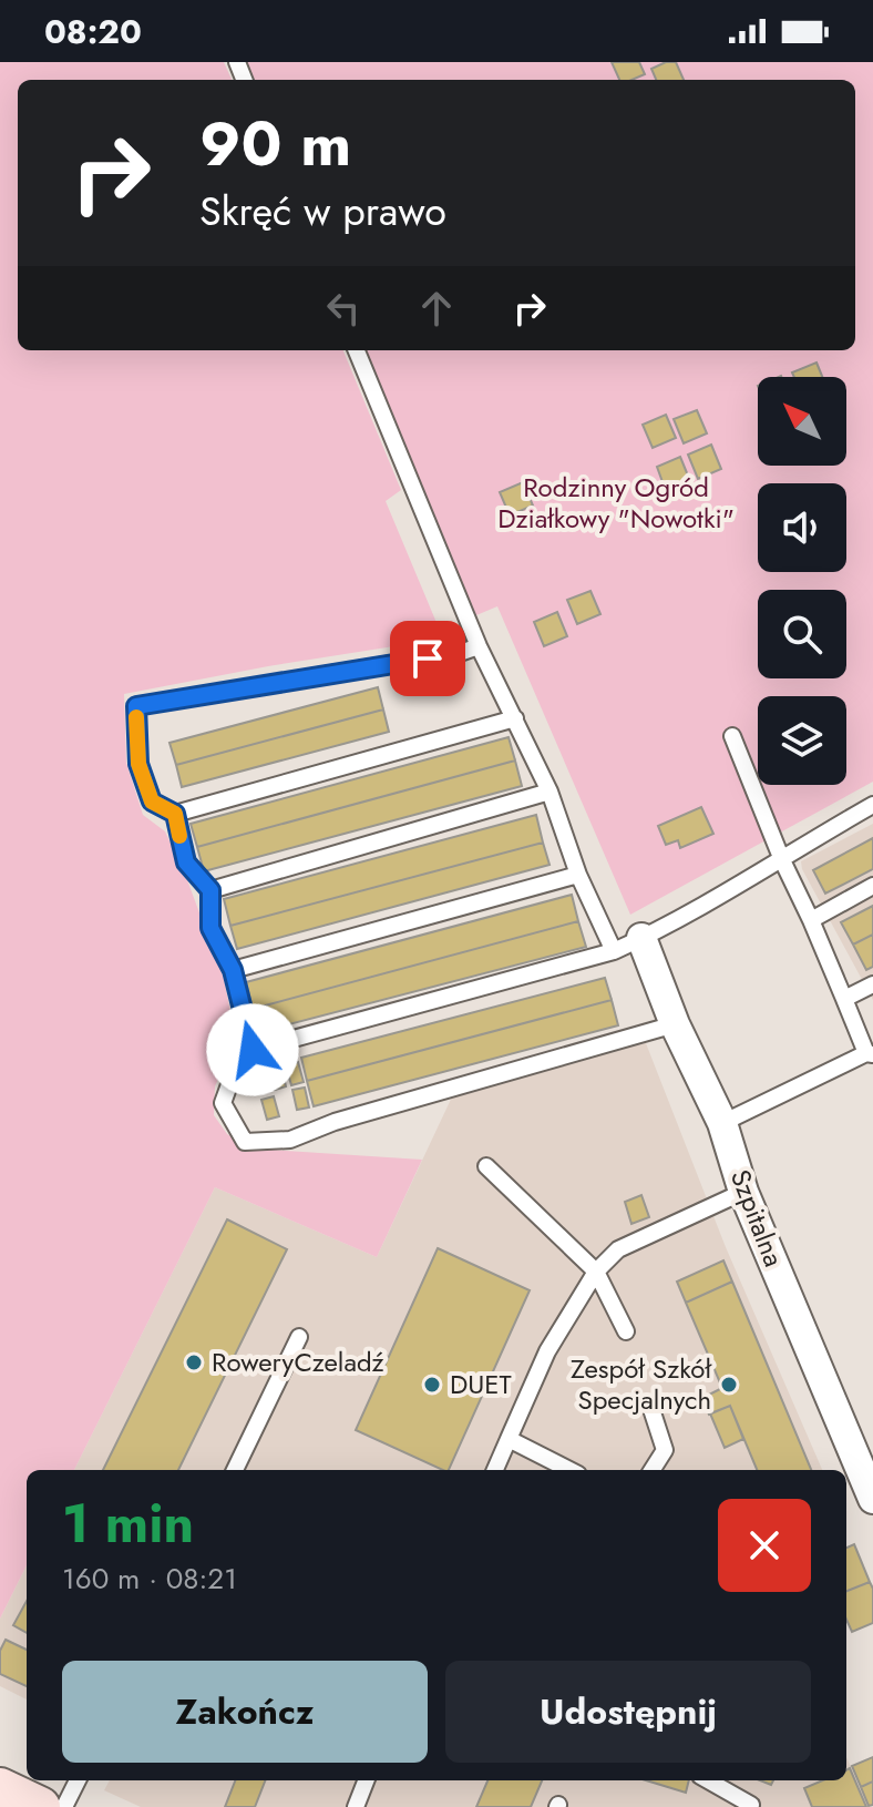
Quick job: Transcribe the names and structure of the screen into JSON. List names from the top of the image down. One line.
{"streets":{"street":["Szpitalna"]},"parks":["Rodzinny Ogród Działkowy \"Nowotki\""],"places":["RoweryCzeladź","DUET","Zespół Szkół Specjalnych"],"north":"top left","page":{"status":"08:20","turn":["90 m","Skręć w prawo"],"heading":["1 min","160 m · 08:21"],"buttons":["Zakończ","Udostępnij"]}}
